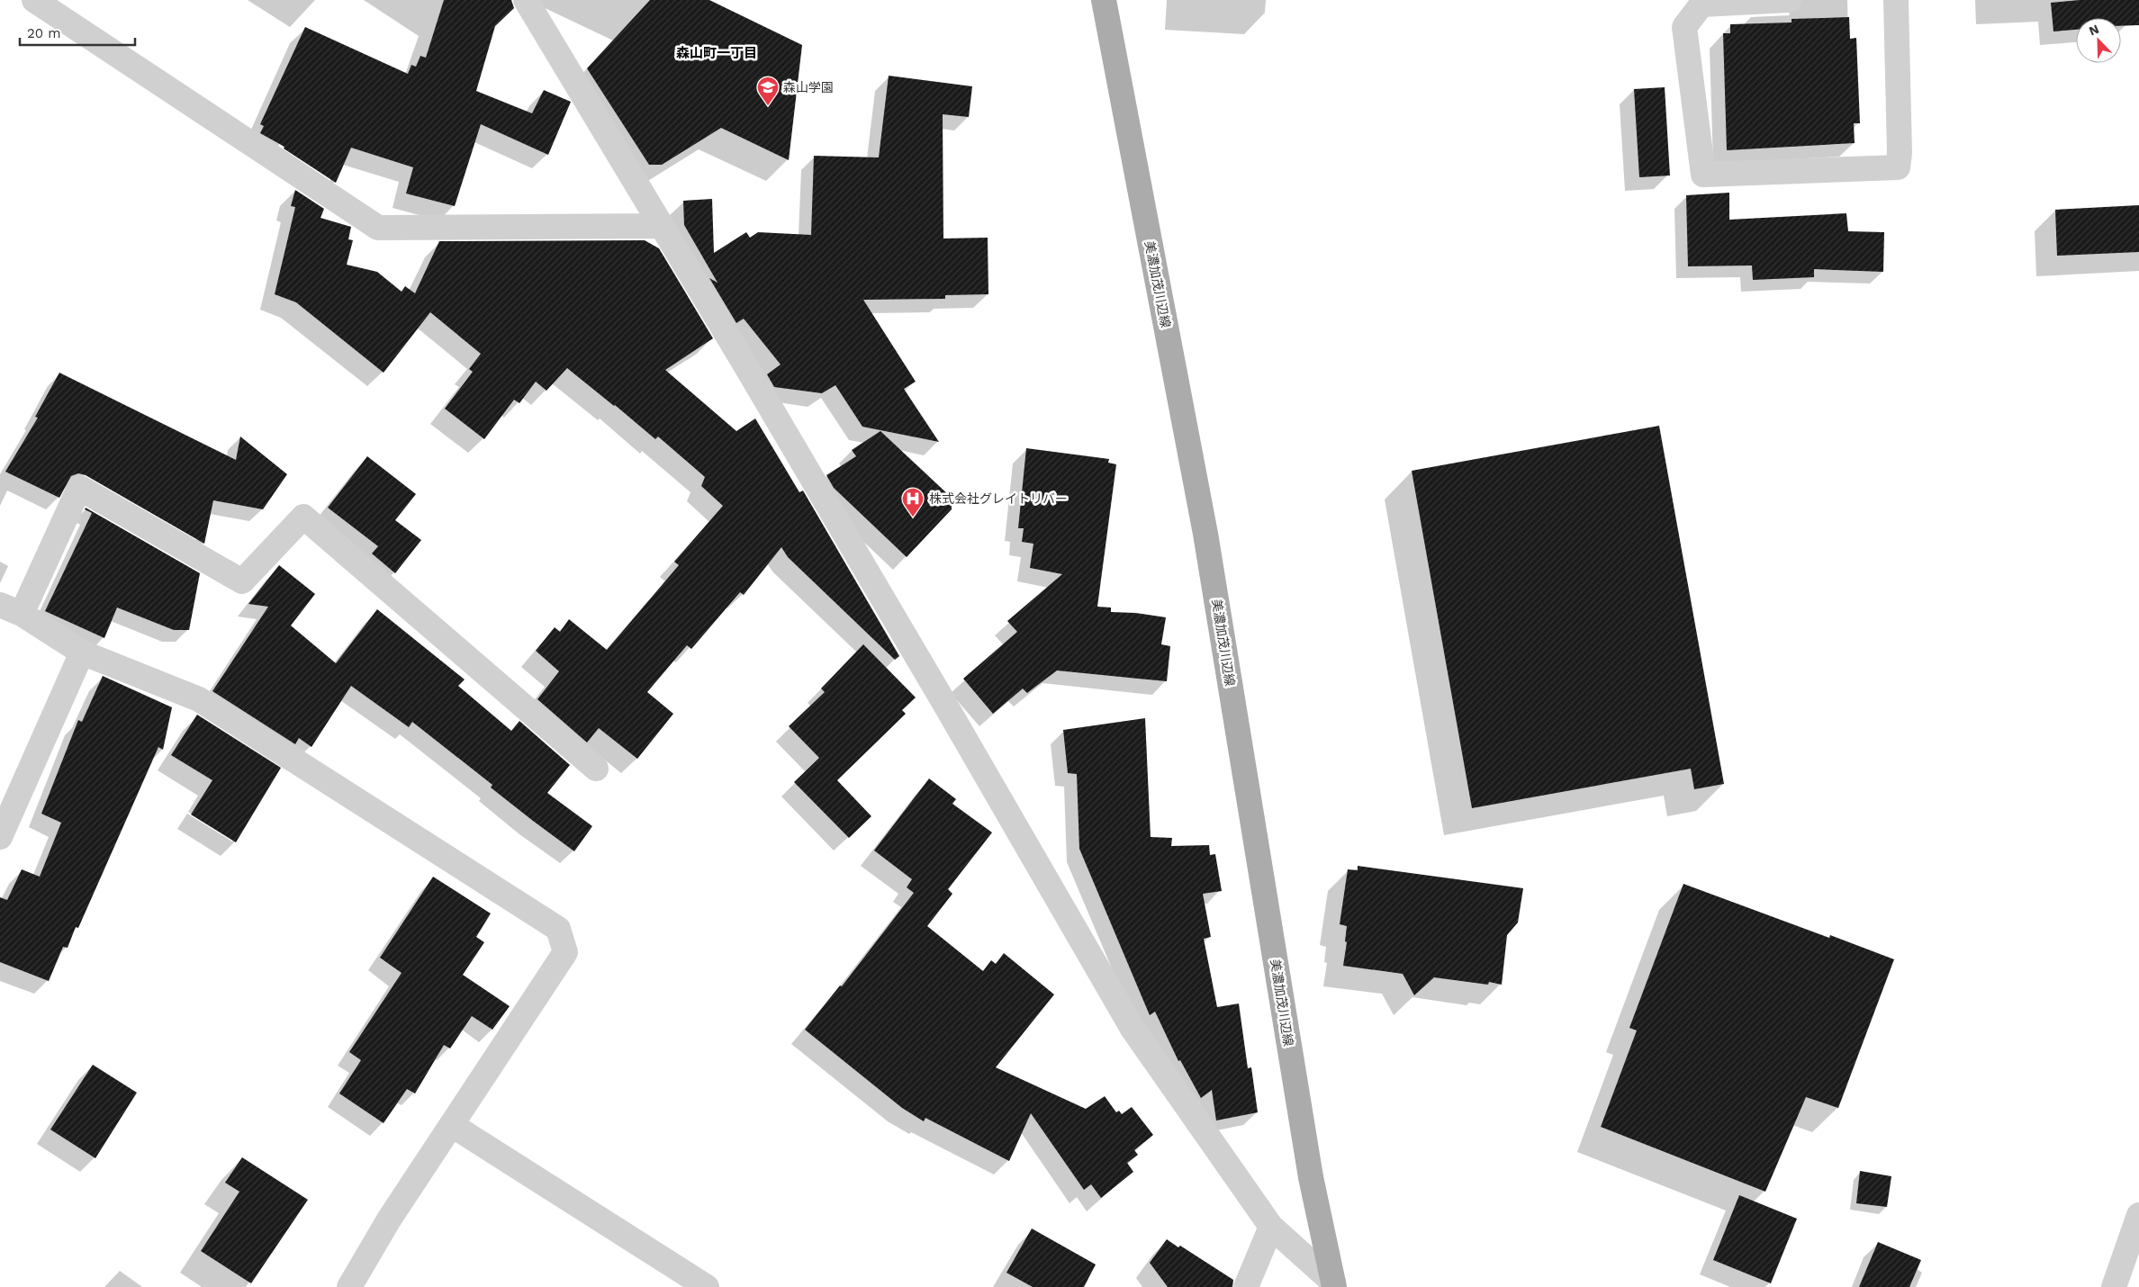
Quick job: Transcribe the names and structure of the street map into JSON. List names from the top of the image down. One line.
{"streets":{"main road":["美濃加茂川辺線"]},"districts":["森山町一丁目"],"places":{"school or university":["森山学園"],"hospital":["株式会社グレイトリバー"]},"scale_bar":"20 m","north":"top left"}
